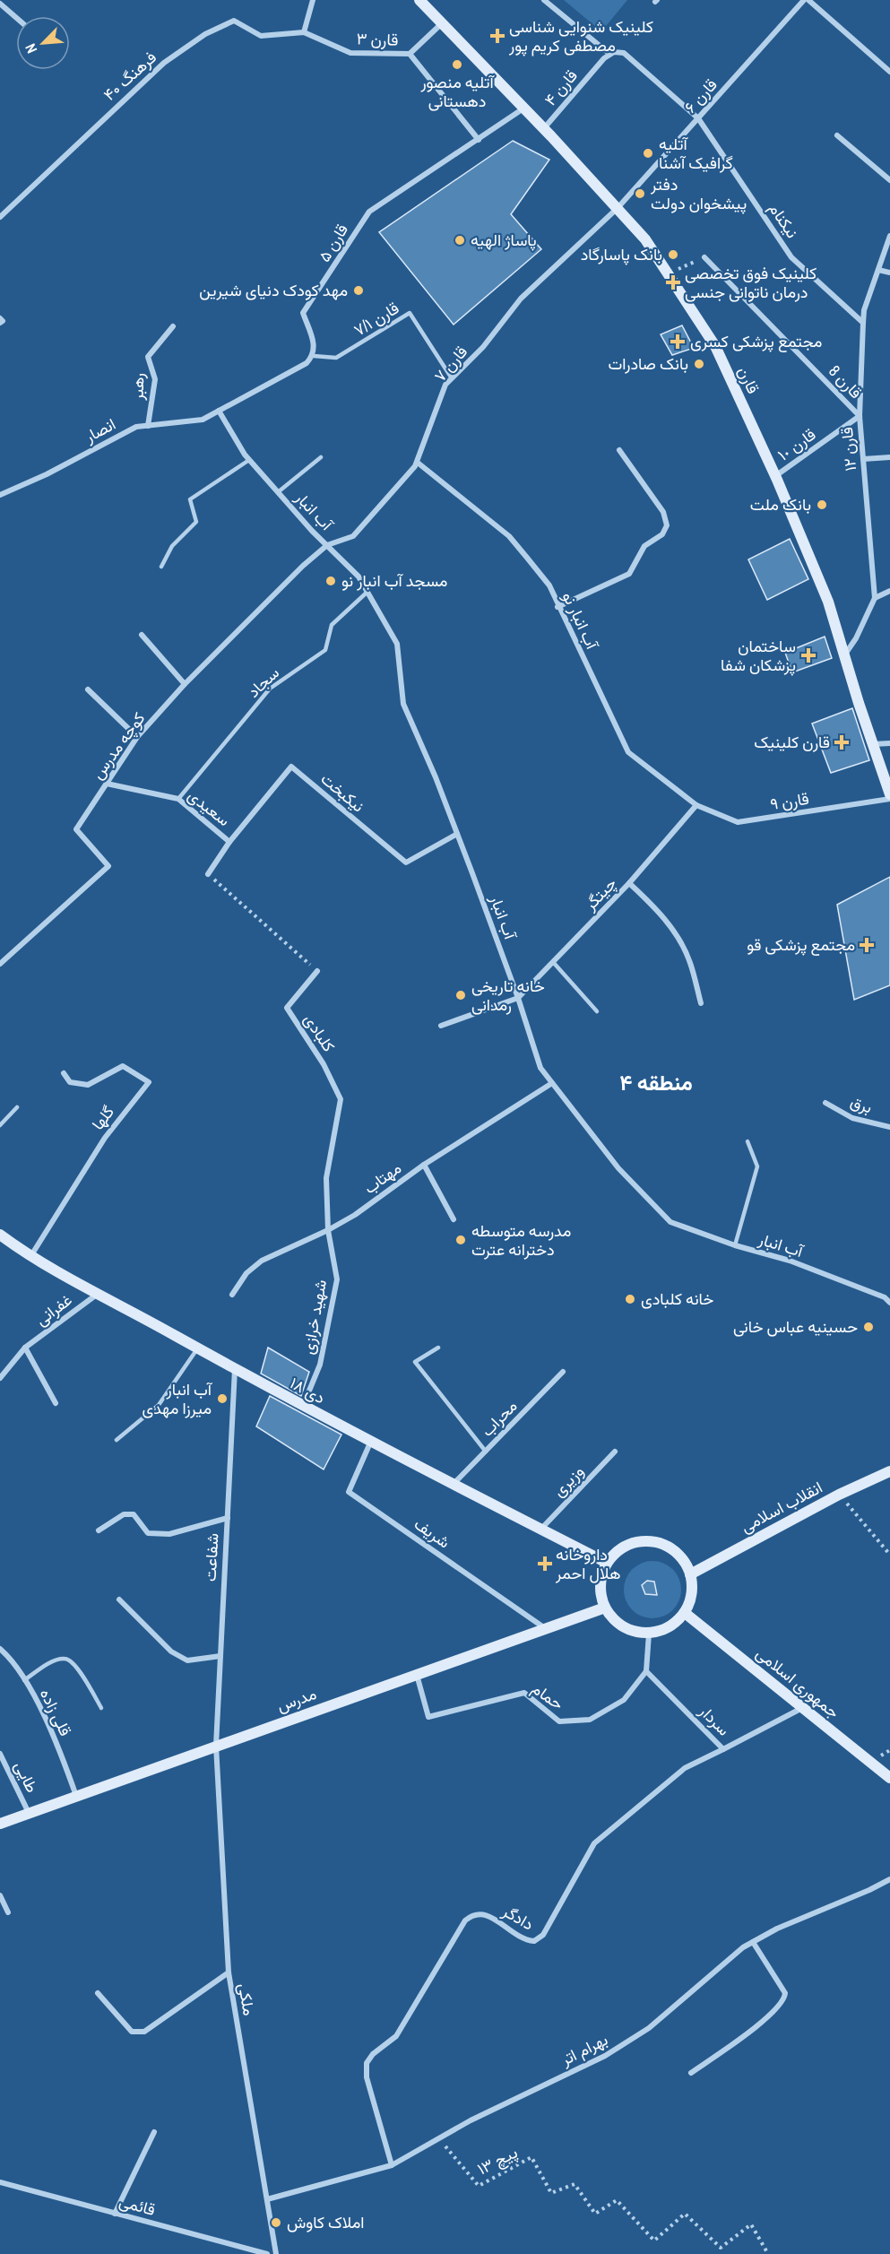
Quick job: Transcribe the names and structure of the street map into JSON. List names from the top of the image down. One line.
{"streets":{"main road":["قارن","۱۸ دی","انقلاب اسلامی","جمهوری اسلامی","مدرس"],"street":["قارن ٣","فرهنگ ۴۰","قارن ۴","قارن ۶","نیکنام","قارن ۵","قارن ٧","قارن 8","رهبر","انصار","قارن ١٠","قارن ۱۲","آب انبار","آب انبار نو","کوچه مدرس","نیکبخت","قارن ٩","سعیدی","چیتگر","کلبادی","برق","گلها","مهتاب","غفرانی","شهید خرازی","محراب","وزیری","شریف","شفاعت","حمام","قلی زاده","سردار","طایی","دادگر","ملکی","بهرام اتر","قائمی"],"lane":["قارن ۷/۱","سجاد"],"path":["۱۳ پیچ"]},"crossings":[["قارن ٣","فرهنگ ۴۰"],["قارن ٣","قارن"],["قارن ۴","قارن"],["قارن ۶","نیکنام"],["قارن ۶","قارن ٧"],["قارن ۶","قارن"],["نیکنام","قارن ۱۲"],["قارن ۵","قارن ۷/۱"],["قارن ۵","قارن"],["قارن ۷/۱","قارن ٧"],["قارن ٧","قارن"],["قارن ٧","آب انبار"],["قارن ٧","آب انبار نو"],["قارن ٧","کوچه مدرس"],["قارن","قارن ١٠"],["قارن","قارن ۱۲"],["قارن 8","قارن ١٠"],["قارن 8","قارن ۱۲"],["رهبر","انصار"],["انصار","آب انبار"],["قارن ١٠","قارن ۱۲"],["آب انبار","سجاد"],["آب انبار","کوچه مدرس"],["آب انبار","نیکبخت"],["آب انبار","چیتگر"],["آب انبار","مهتاب"],["آب انبار نو","قارن ٩"],["آب انبار نو","چیتگر"],["سجاد","سعیدی"],["کوچه مدرس","سعیدی"],["نیکبخت","سعیدی"],["قارن ٩","چیتگر"],["کلبادی","مهتاب"],["کلبادی","شهید خرازی"],["گلها","۱۸ دی"],["مهتاب","شهید خرازی"],["غفرانی","۱۸ دی"],["شهید خرازی","۱۸ دی"],["۱۸ دی","محراب"],["۱۸ دی","وزیری"],["۱۸ دی","انقلاب اسلامی"],["۱۸ دی","شریف"],["۱۸ دی","شفاعت"],["۱۸ دی","جمهوری اسلامی"],["۱۸ دی","مدرس"],["انقلاب اسلامی","جمهوری اسلامی"],["انقلاب اسلامی","مدرس"],["شریف","مدرس"],["شفاعت","مدرس"],["شفاعت","ملکی"],["جمهوری اسلامی","مدرس"],["جمهوری اسلامی","سردار"],["حمام","مدرس"],["حمام","سردار"],["مدرس","قلی زاده"],["مدرس","طایی"],["مدرس","ملکی"],["سردار","دادگر"],["دادگر","بهرام اتر"],["ملکی","بهرام اتر"],["بهرام اتر","۱۳ پیچ"]],"districts":["منطقه ۴"],"places":{"health":["کلینیک شنوایی شناسی مصطفی کریم پور","کلینیک فوق تخصصی درمان ناتوانی جنسی","مجتمع پزشکی کسری","ساختمان پزشکان شفا","قارن کلینیک","مجتمع پزشکی قو","داروخانه هلال احمر"],"other":["آتلیه منصور دهستانی","آتلیه گرافیک آشنا","دفتر پیشخوان دولت","پاساژ الهیه","بانک پاسارگاد","مهد کودک دنیای شیرین","بانک صادرات","بانک ملت","مسجد آب انبار نو","خانه تاریخی رمدانی","مدرسه متوسطه دخترانه عترت","خانه کلبادی","حسینیه عباس خانی","آب انبار میرزا مهدی","املاک کاوش"]},"north":"bottom left"}
